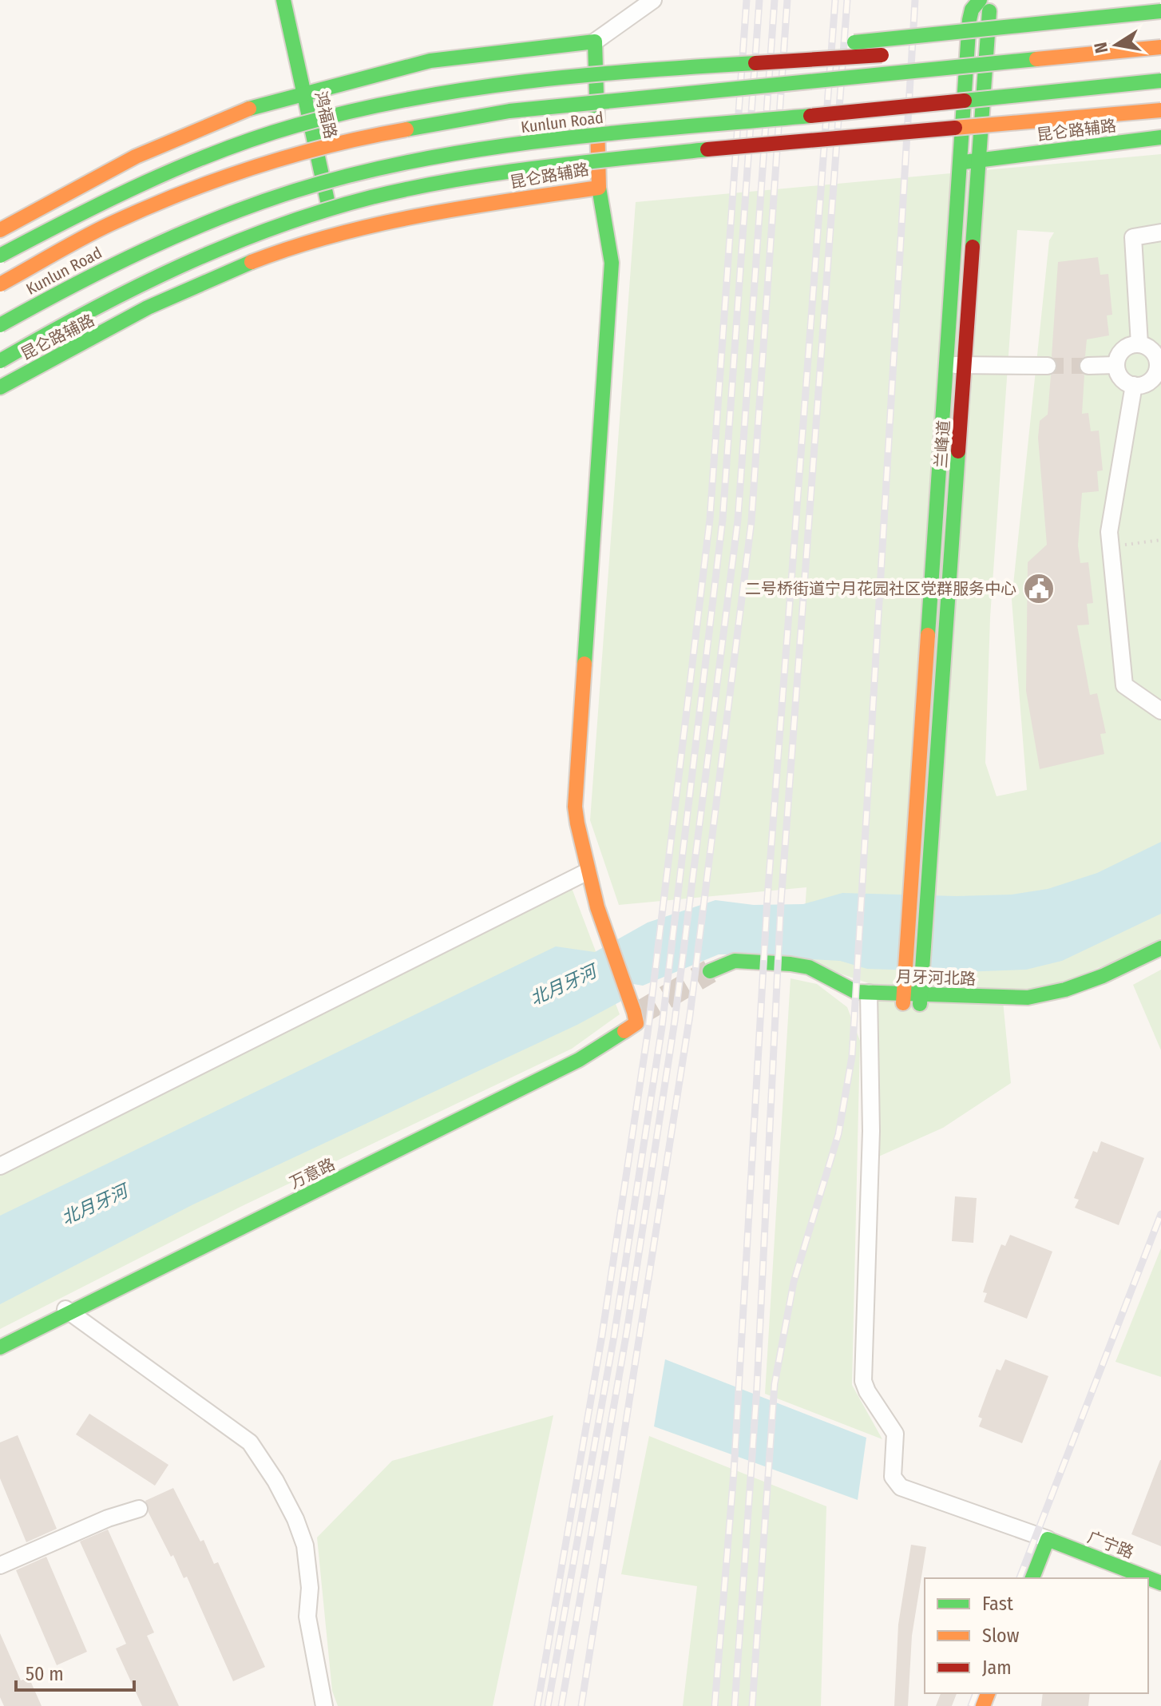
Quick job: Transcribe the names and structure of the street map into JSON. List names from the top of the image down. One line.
{"streets":{"main road":["鸿福路","Kunlun Road","昆仑路辅路","兰峰道","月牙河北路","万意路","广宁路"]},"crossings":[["鸿福路","昆仑路辅路"],["昆仑路辅路","兰峰道"],["兰峰道","月牙河北路"]],"water":["北月牙河"],"places":{"public building":["二号桥街道宁月花园社区党群服务中心"]},"legend":["Fast","Slow","Jam"],"scale_bar":"50 m","north":"left"}
